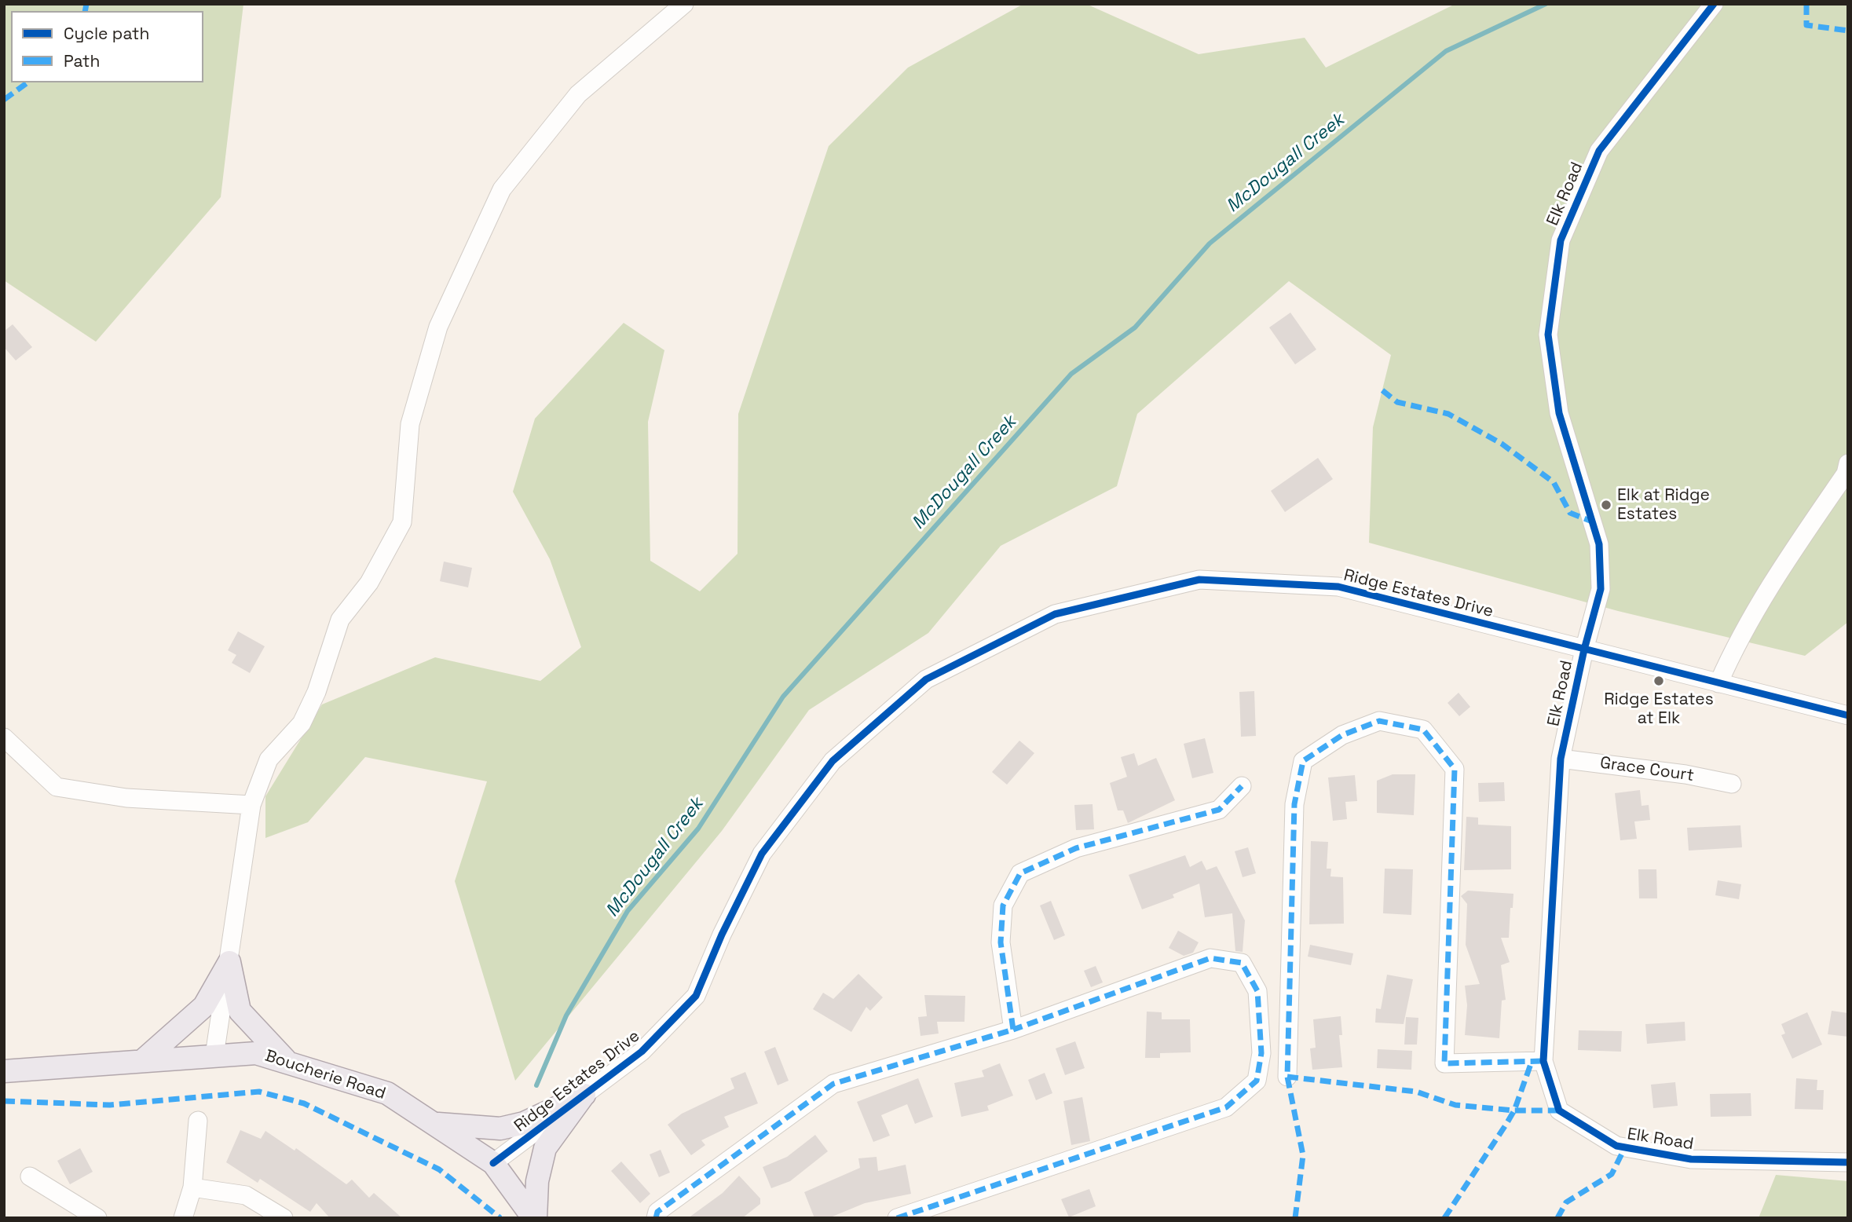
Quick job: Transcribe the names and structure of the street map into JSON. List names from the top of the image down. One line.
{"streets":{"main road":["Boucherie Road"],"street":["Elk Road","Ridge Estates Drive","Grace Court"]},"crossings":[["Elk Road","Ridge Estates Drive"],["Elk Road","Grace Court"],["Ridge Estates Drive","Boucherie Road"]],"water":["McDougall Creek"],"places":["Elk at Ridge Estates","Ridge Estates at Elk"],"legend":["Cycle path","Path"]}
